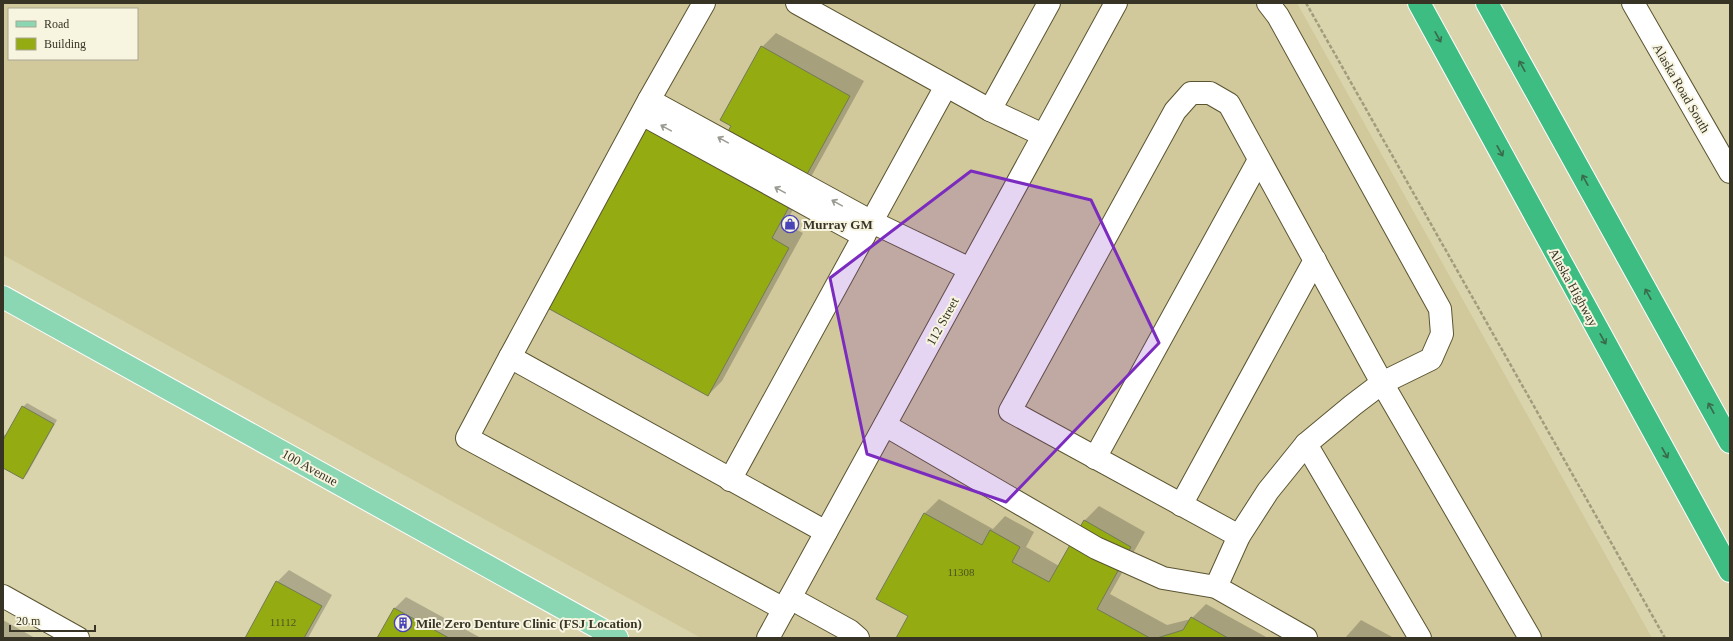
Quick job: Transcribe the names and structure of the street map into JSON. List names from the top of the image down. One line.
{"streets":{"highway":["Alaska Highway"],"main road":["100 Avenue"],"street":["Alaska Road South","112 Street"]},"places":{"shop":["Murray GM"],"building":["Mile Zero Denture Clinic (FSJ Location)"]},"house_numbers":["11308","11112"],"legend":["Road","Building"],"scale_bar":"20 m"}
